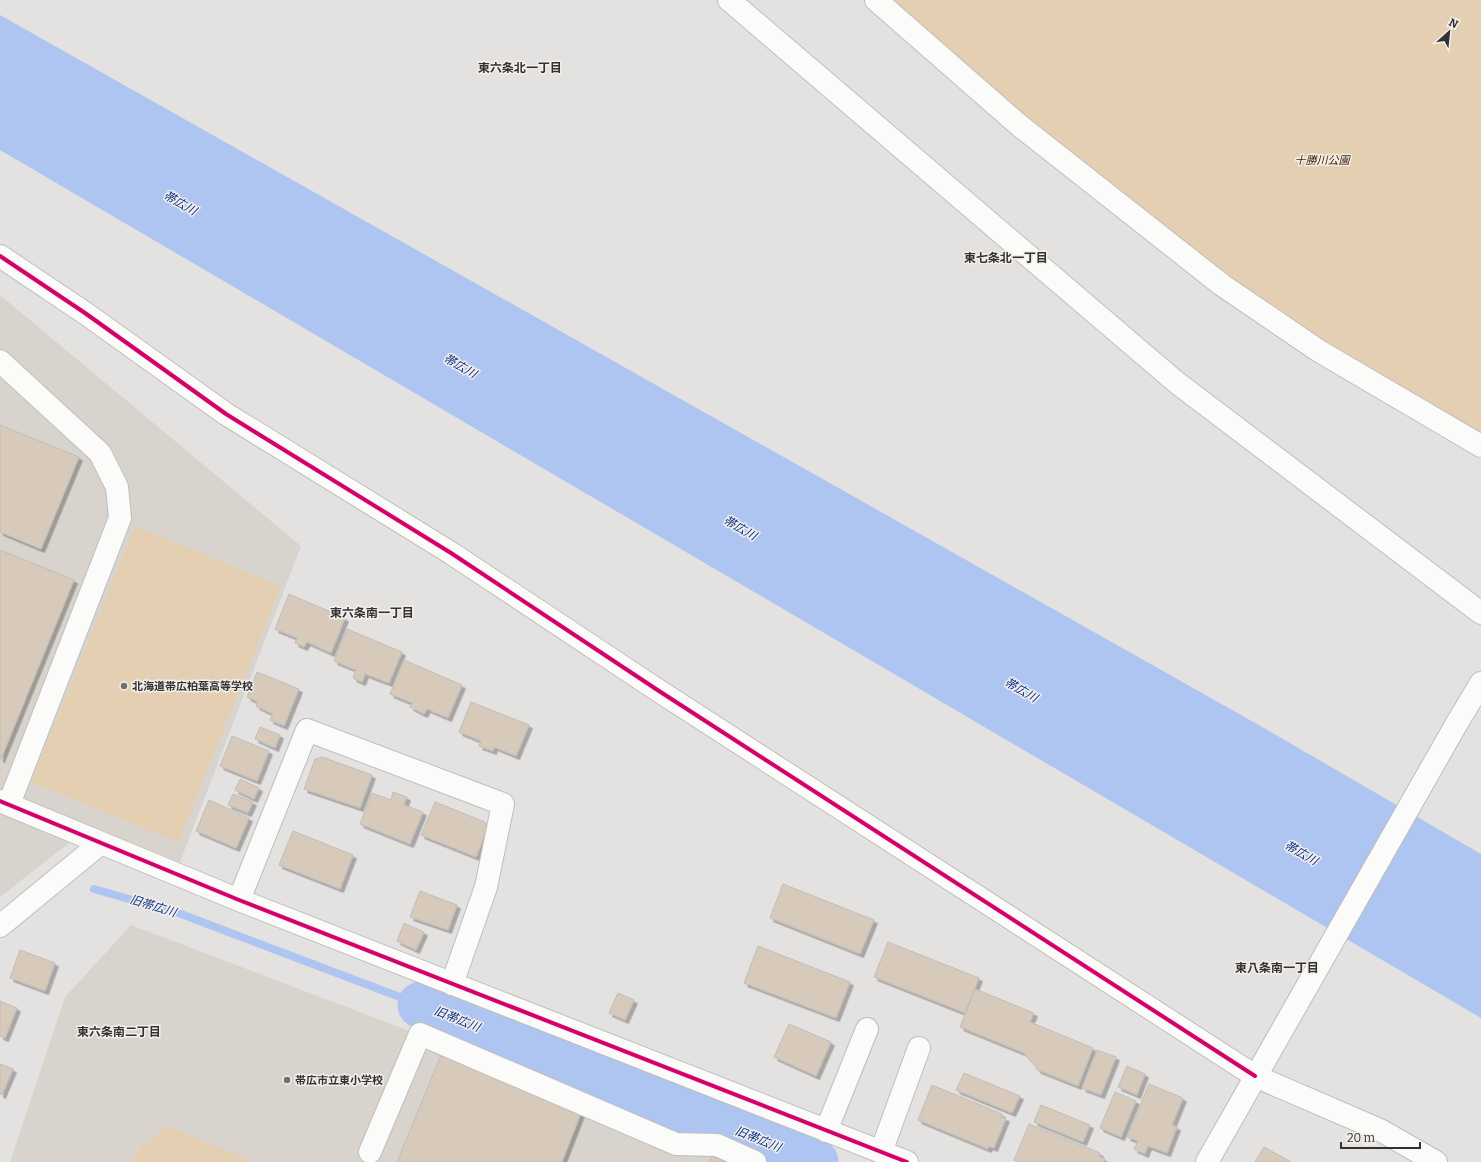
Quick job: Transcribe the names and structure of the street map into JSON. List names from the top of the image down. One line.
{"districts":["東六条北一丁目","東七条北一丁目","東六条南一丁目","東八条南一丁目","東六条南二丁目"],"water":["帯広川","旧帯広川"],"parks":["十勝川公園"],"places":["北海道帯広柏葉高等学校","帯広市立東小学校"],"scale_bar":"20 m","north":"top right"}
